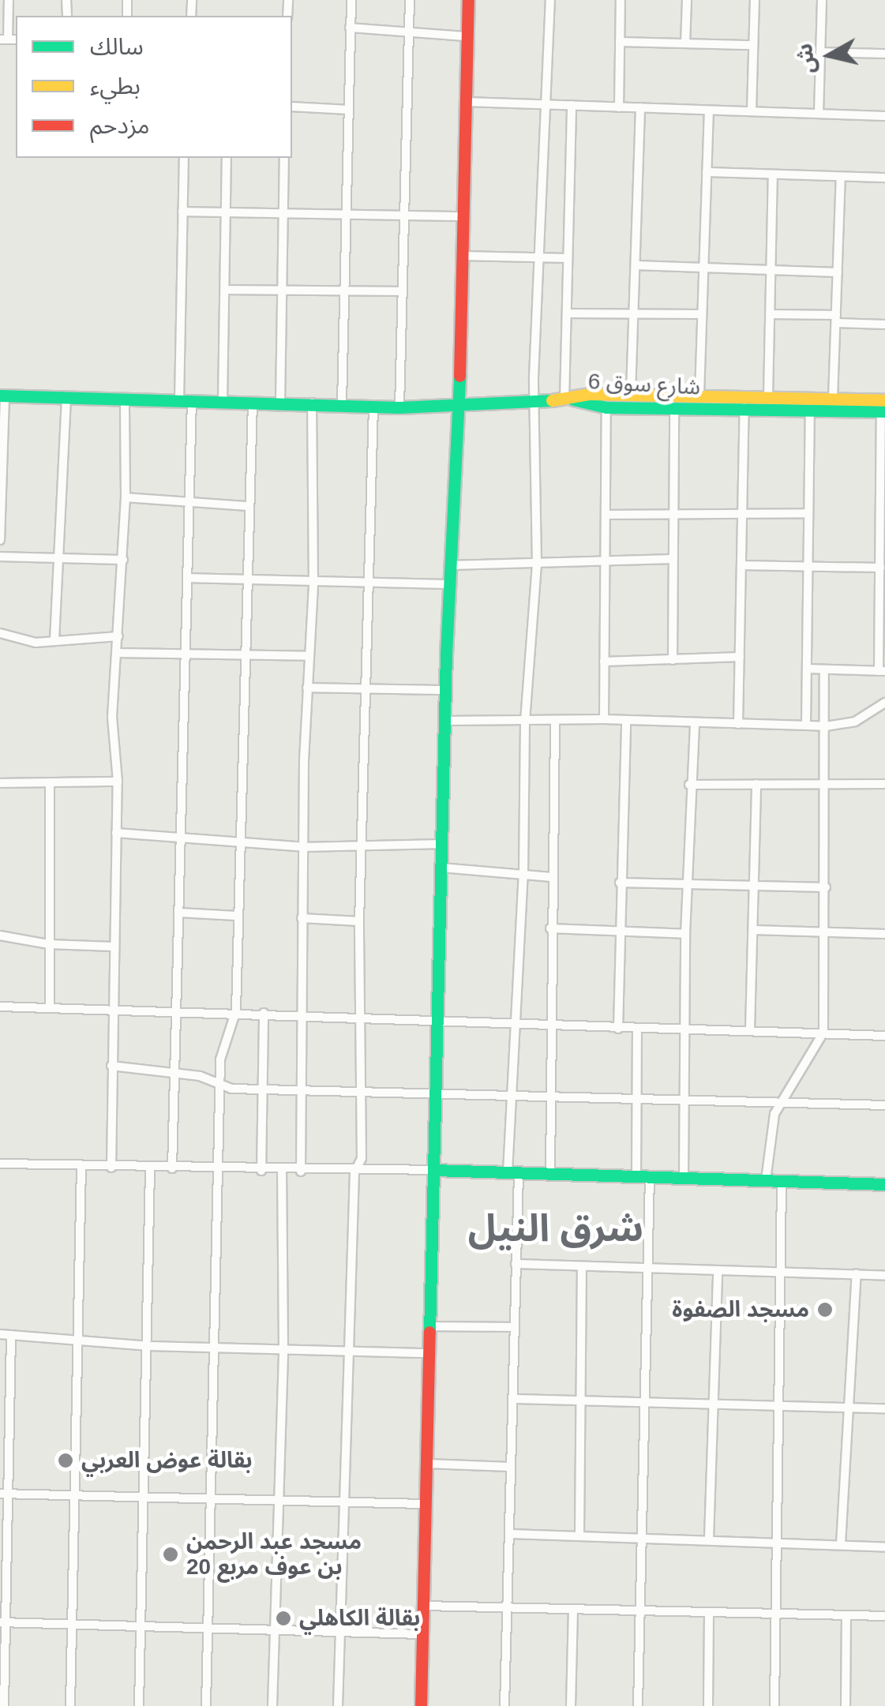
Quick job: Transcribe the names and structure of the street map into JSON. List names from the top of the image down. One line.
{"streets":{"street":["شارع سوق 6"]},"districts":["شرق النيل"],"places":["مسجد الصفوة","بقالة عوض العربي","مسجد عبد الرحمن بن عوف مربع 20","بقالة الكاهلي"],"legend":["سالك","بطيء","مزدحم"],"north":"left"}
